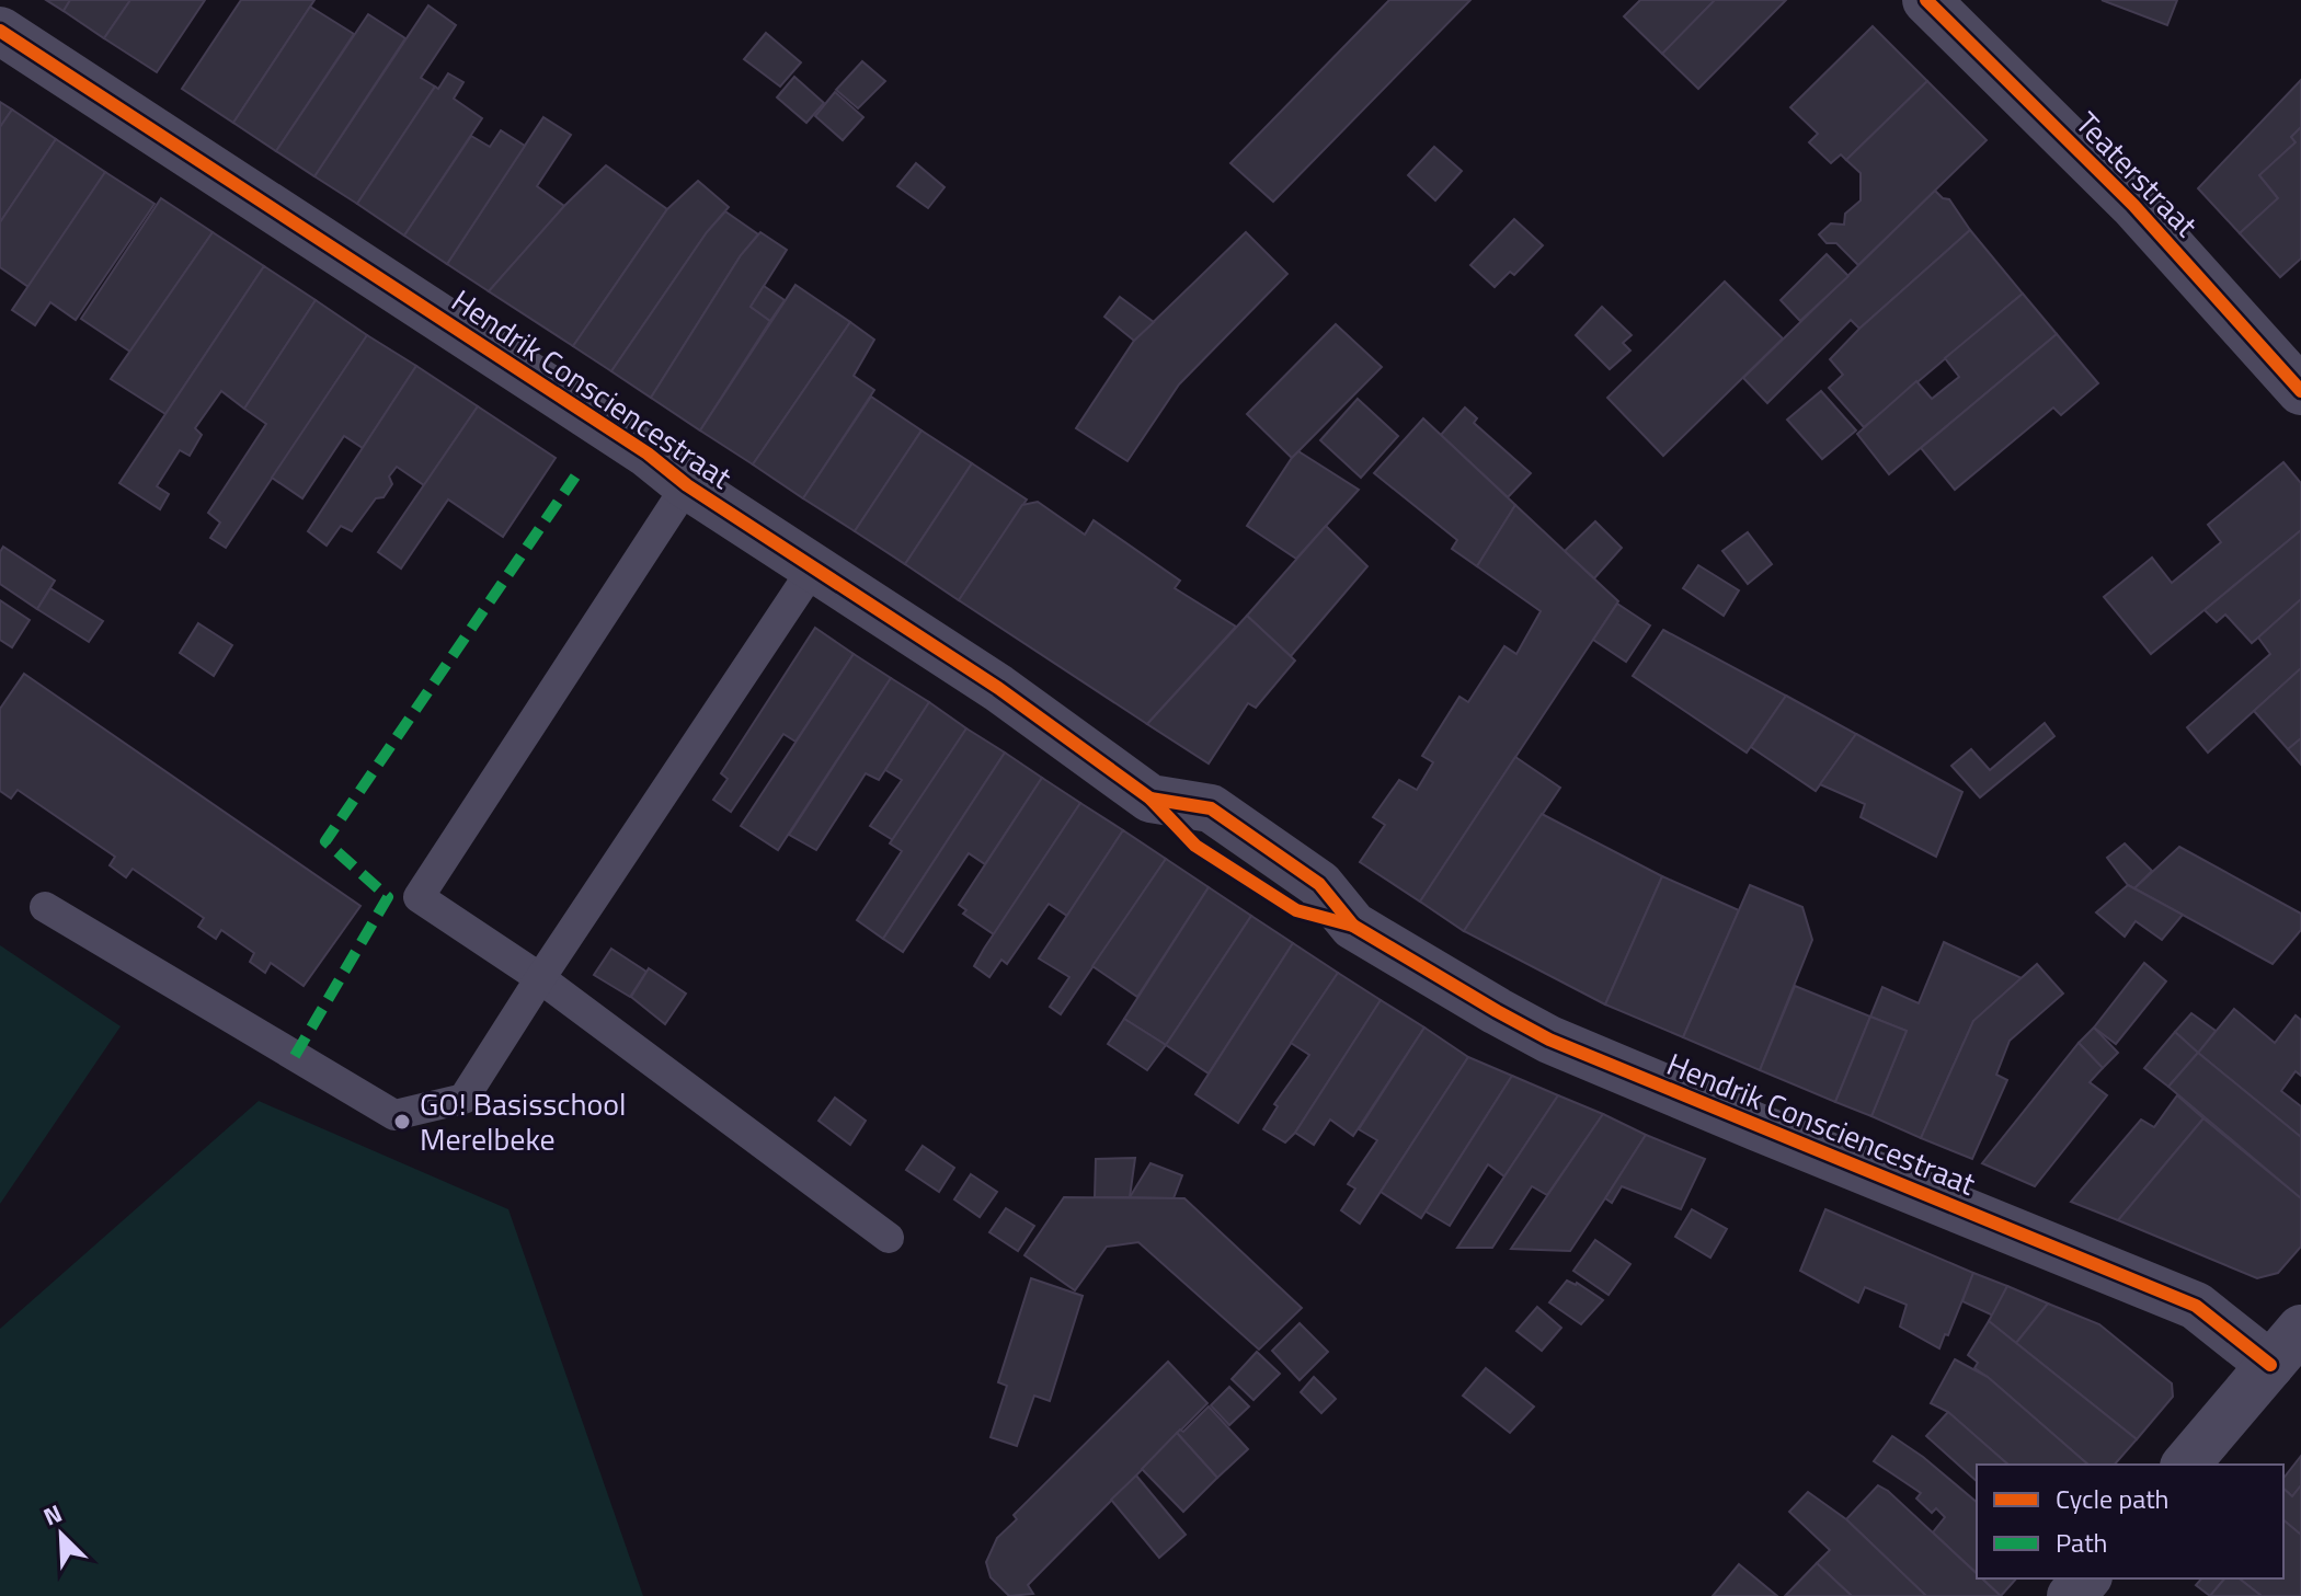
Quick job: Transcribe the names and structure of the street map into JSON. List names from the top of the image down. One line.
{"streets":{"street":["Teaterstraat","Hendrik Consciencestraat"]},"places":["GO! Basisschool Merelbeke"],"legend":["Cycle path","Path"],"north":"top left"}
